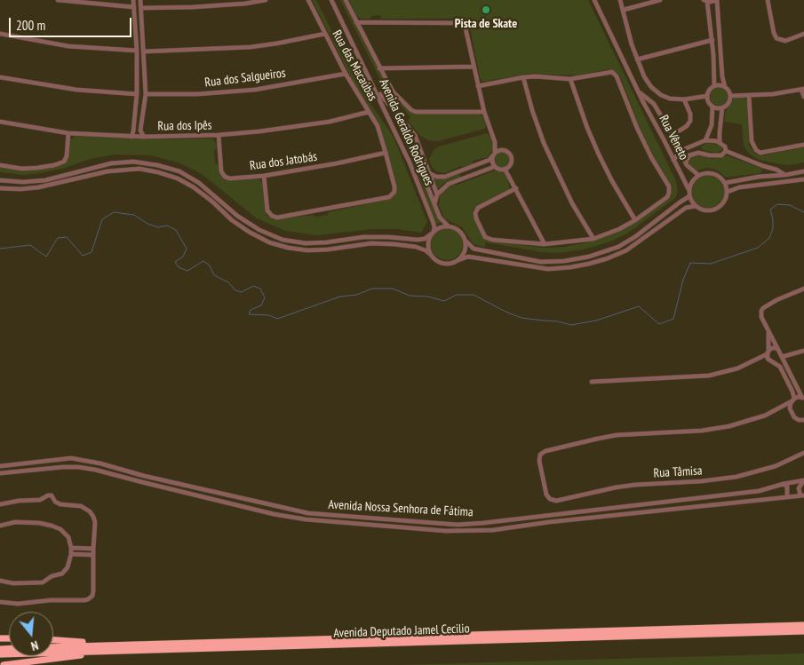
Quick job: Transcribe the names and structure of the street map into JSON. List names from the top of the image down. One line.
{"streets":{"highway":["Avenida Deputado Jamel Cecilio"],"street":["Rua das Macaúbas","Rua dos Salgueiros","Rua dos Ipês","Avenida Geraldo Rodrigues","Rua Vêneto","Rua dos Jatobás","Rua Tâmisa","Avenida Nossa Senhora de Fátima"]},"crossings":[["Rua das Macaúbas","Rua dos Salgueiros"],["Rua das Macaúbas","Rua dos Ipês"],["Rua das Macaúbas","Rua dos Jatobás"],["Rua dos Ipês","Rua dos Jatobás"]],"places":["Pista de Skate"],"scale_bar":"200 m","north":"bottom"}
